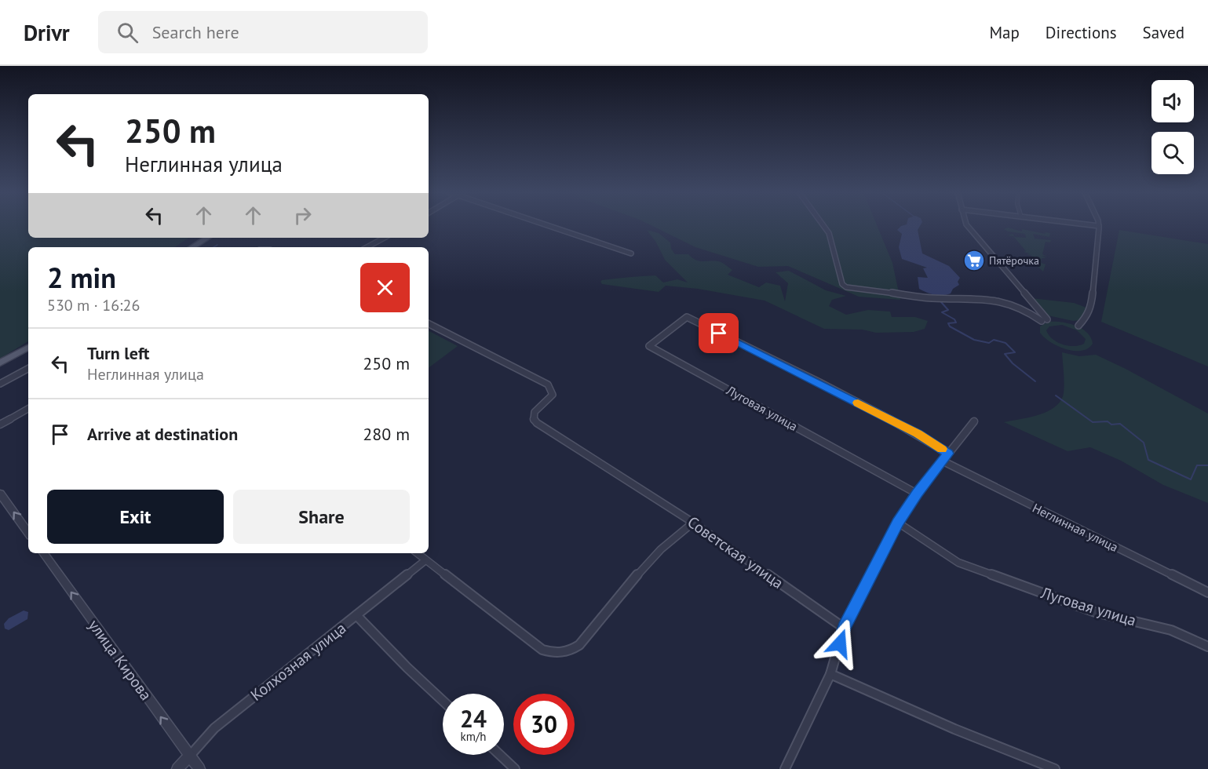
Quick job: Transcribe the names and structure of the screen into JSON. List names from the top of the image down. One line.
{"streets":{"street":["Луговая улица","Неглинная улица","Советская улица","улица Кирова","Колхозная улица"]},"crossings":[["улица Кирова","Колхозная улица"]],"one_way":["улица Кирова"],"places":{"supermarket":["Пятёрочка"]},"page":{"header":"Drivr","search":"Search here","nav":["Map","Directions","Saved"],"turn":["250 m","Неглинная улица"],"heading":["2 min","530 m · 16:26"],"list":[{"name":"Turn left","note":"Неглинная улица","value":"250 m"},{"name":"Arrive at destination","value":"280 m"}],"buttons":["Exit","Share"],"speed":"24 km/h","limit":"30"}}
